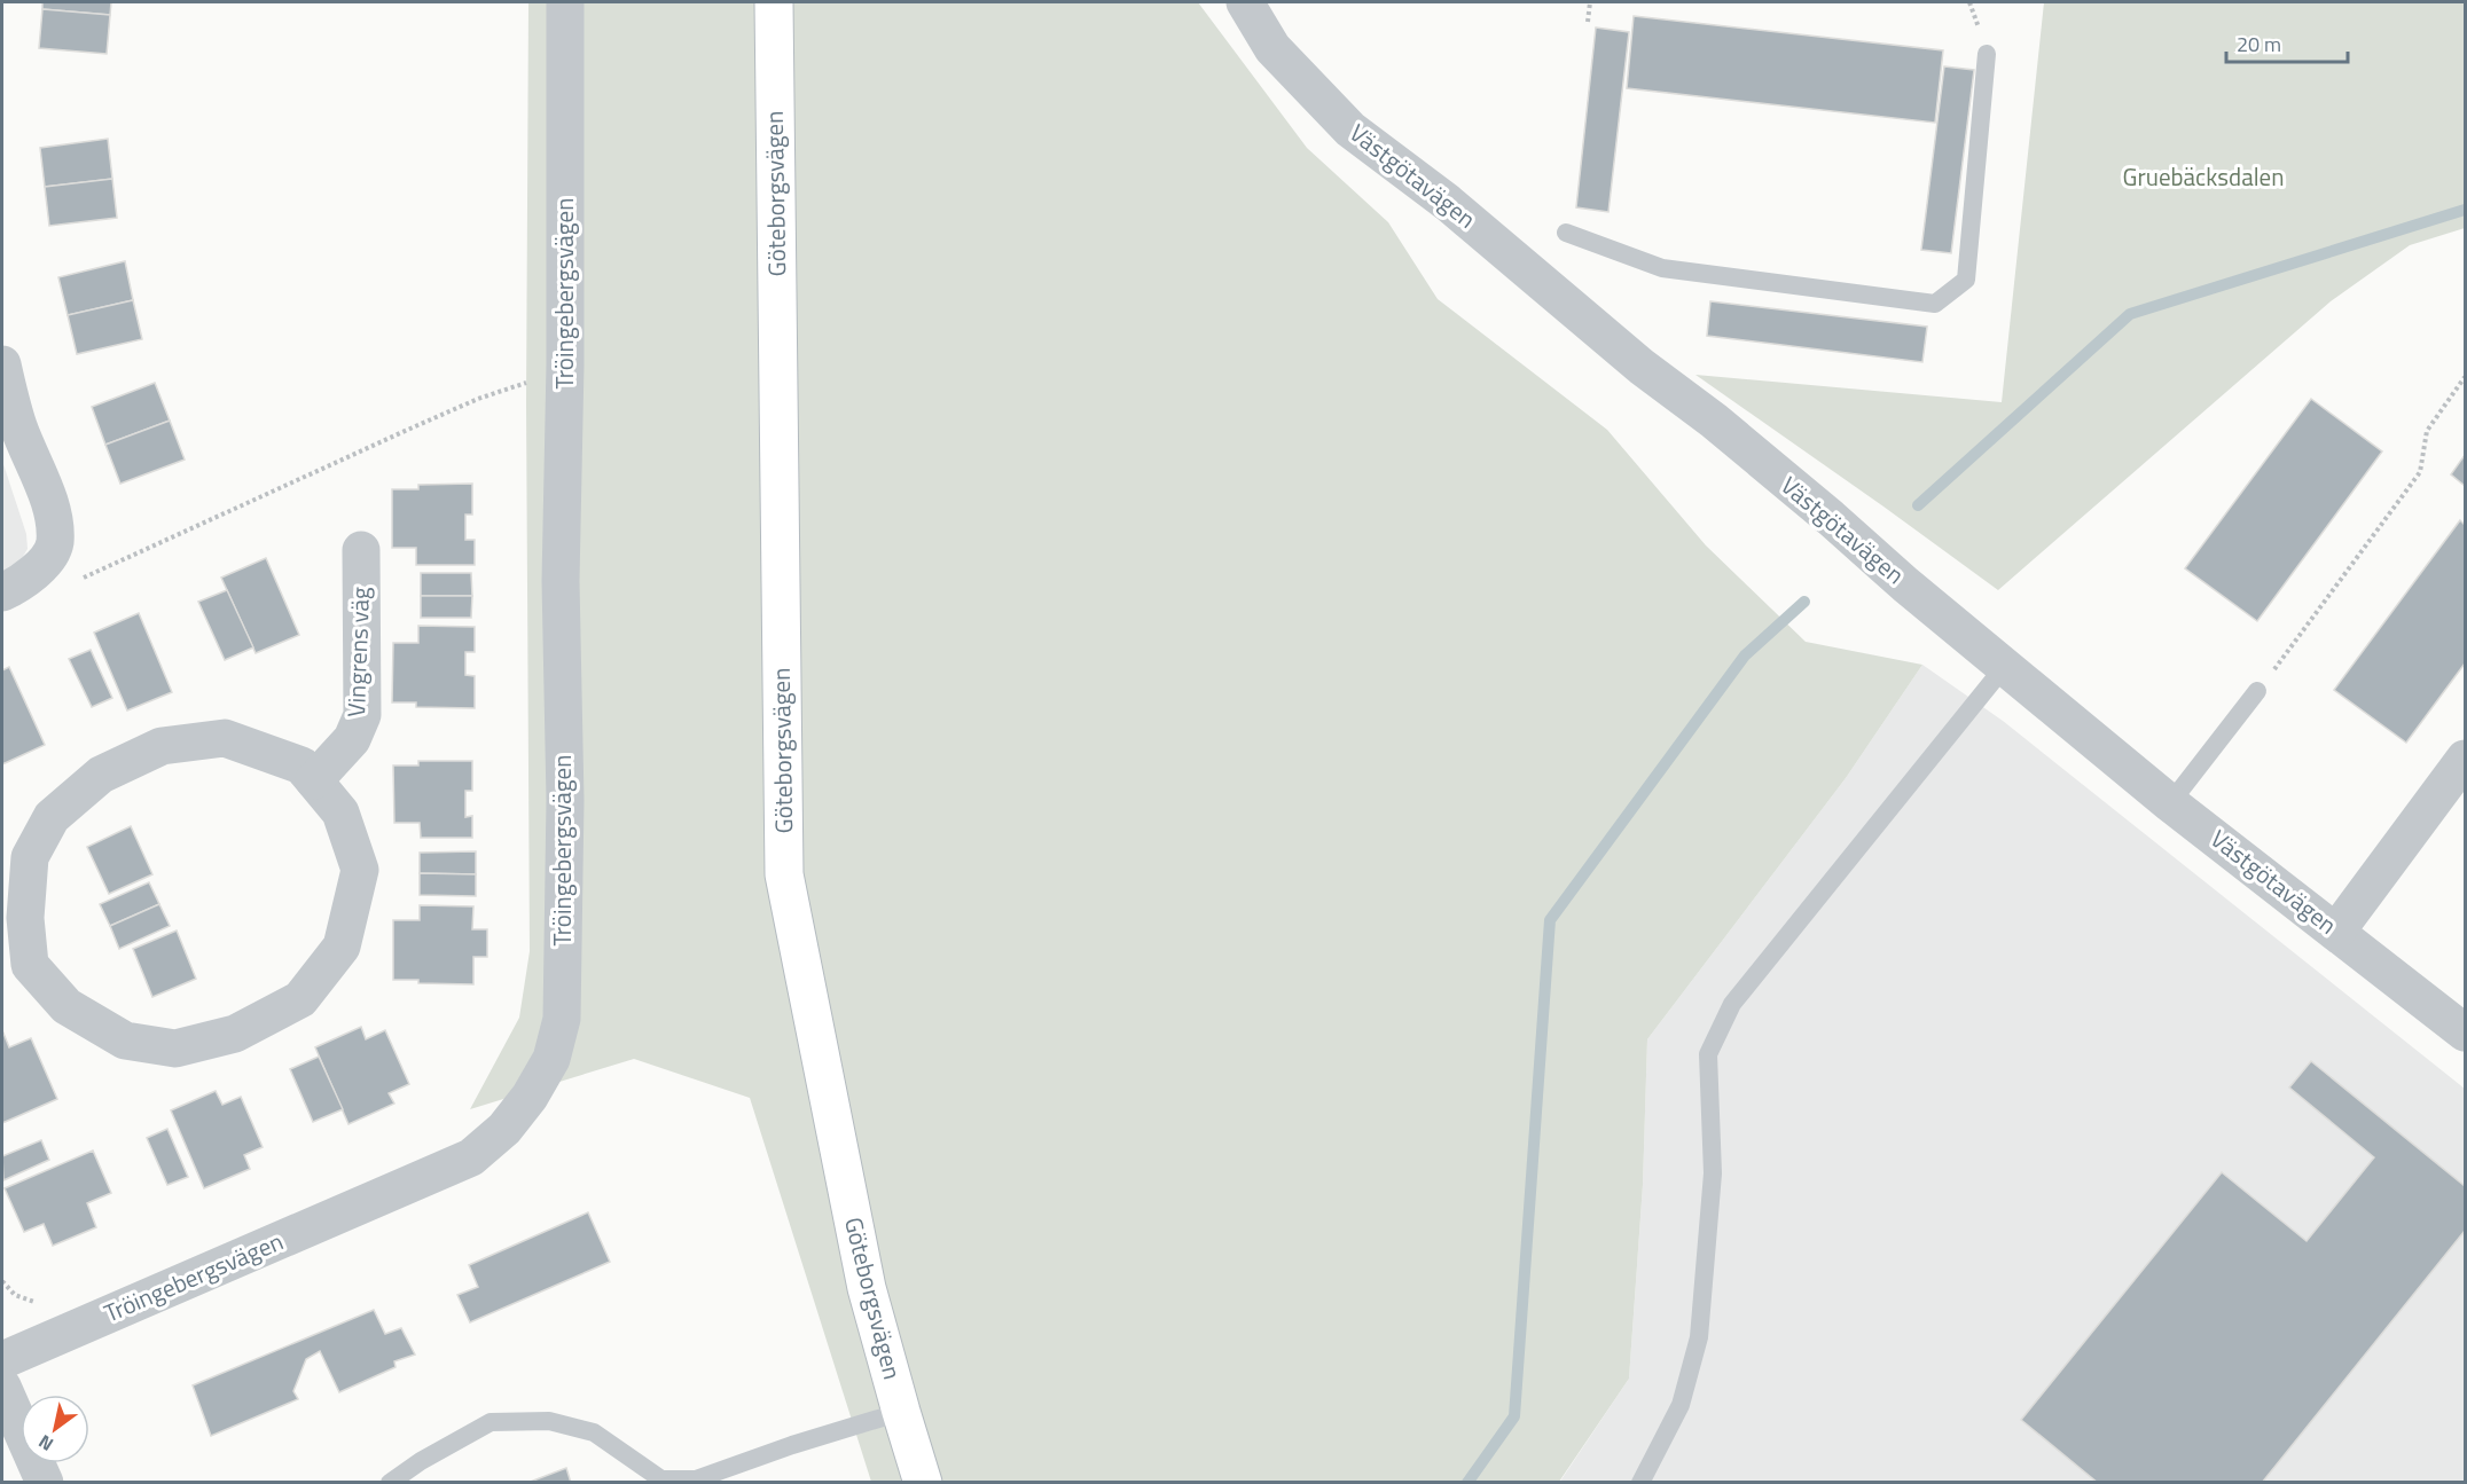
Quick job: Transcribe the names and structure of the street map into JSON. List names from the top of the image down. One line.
{"streets":{"main road":["Göteborgsvägen"],"street":["Västgötavägen","Tröingebergsvägen","Vingrens väg"]},"parks":["Gruebäcksdalen"],"scale_bar":"20 m","north":"bottom left"}
